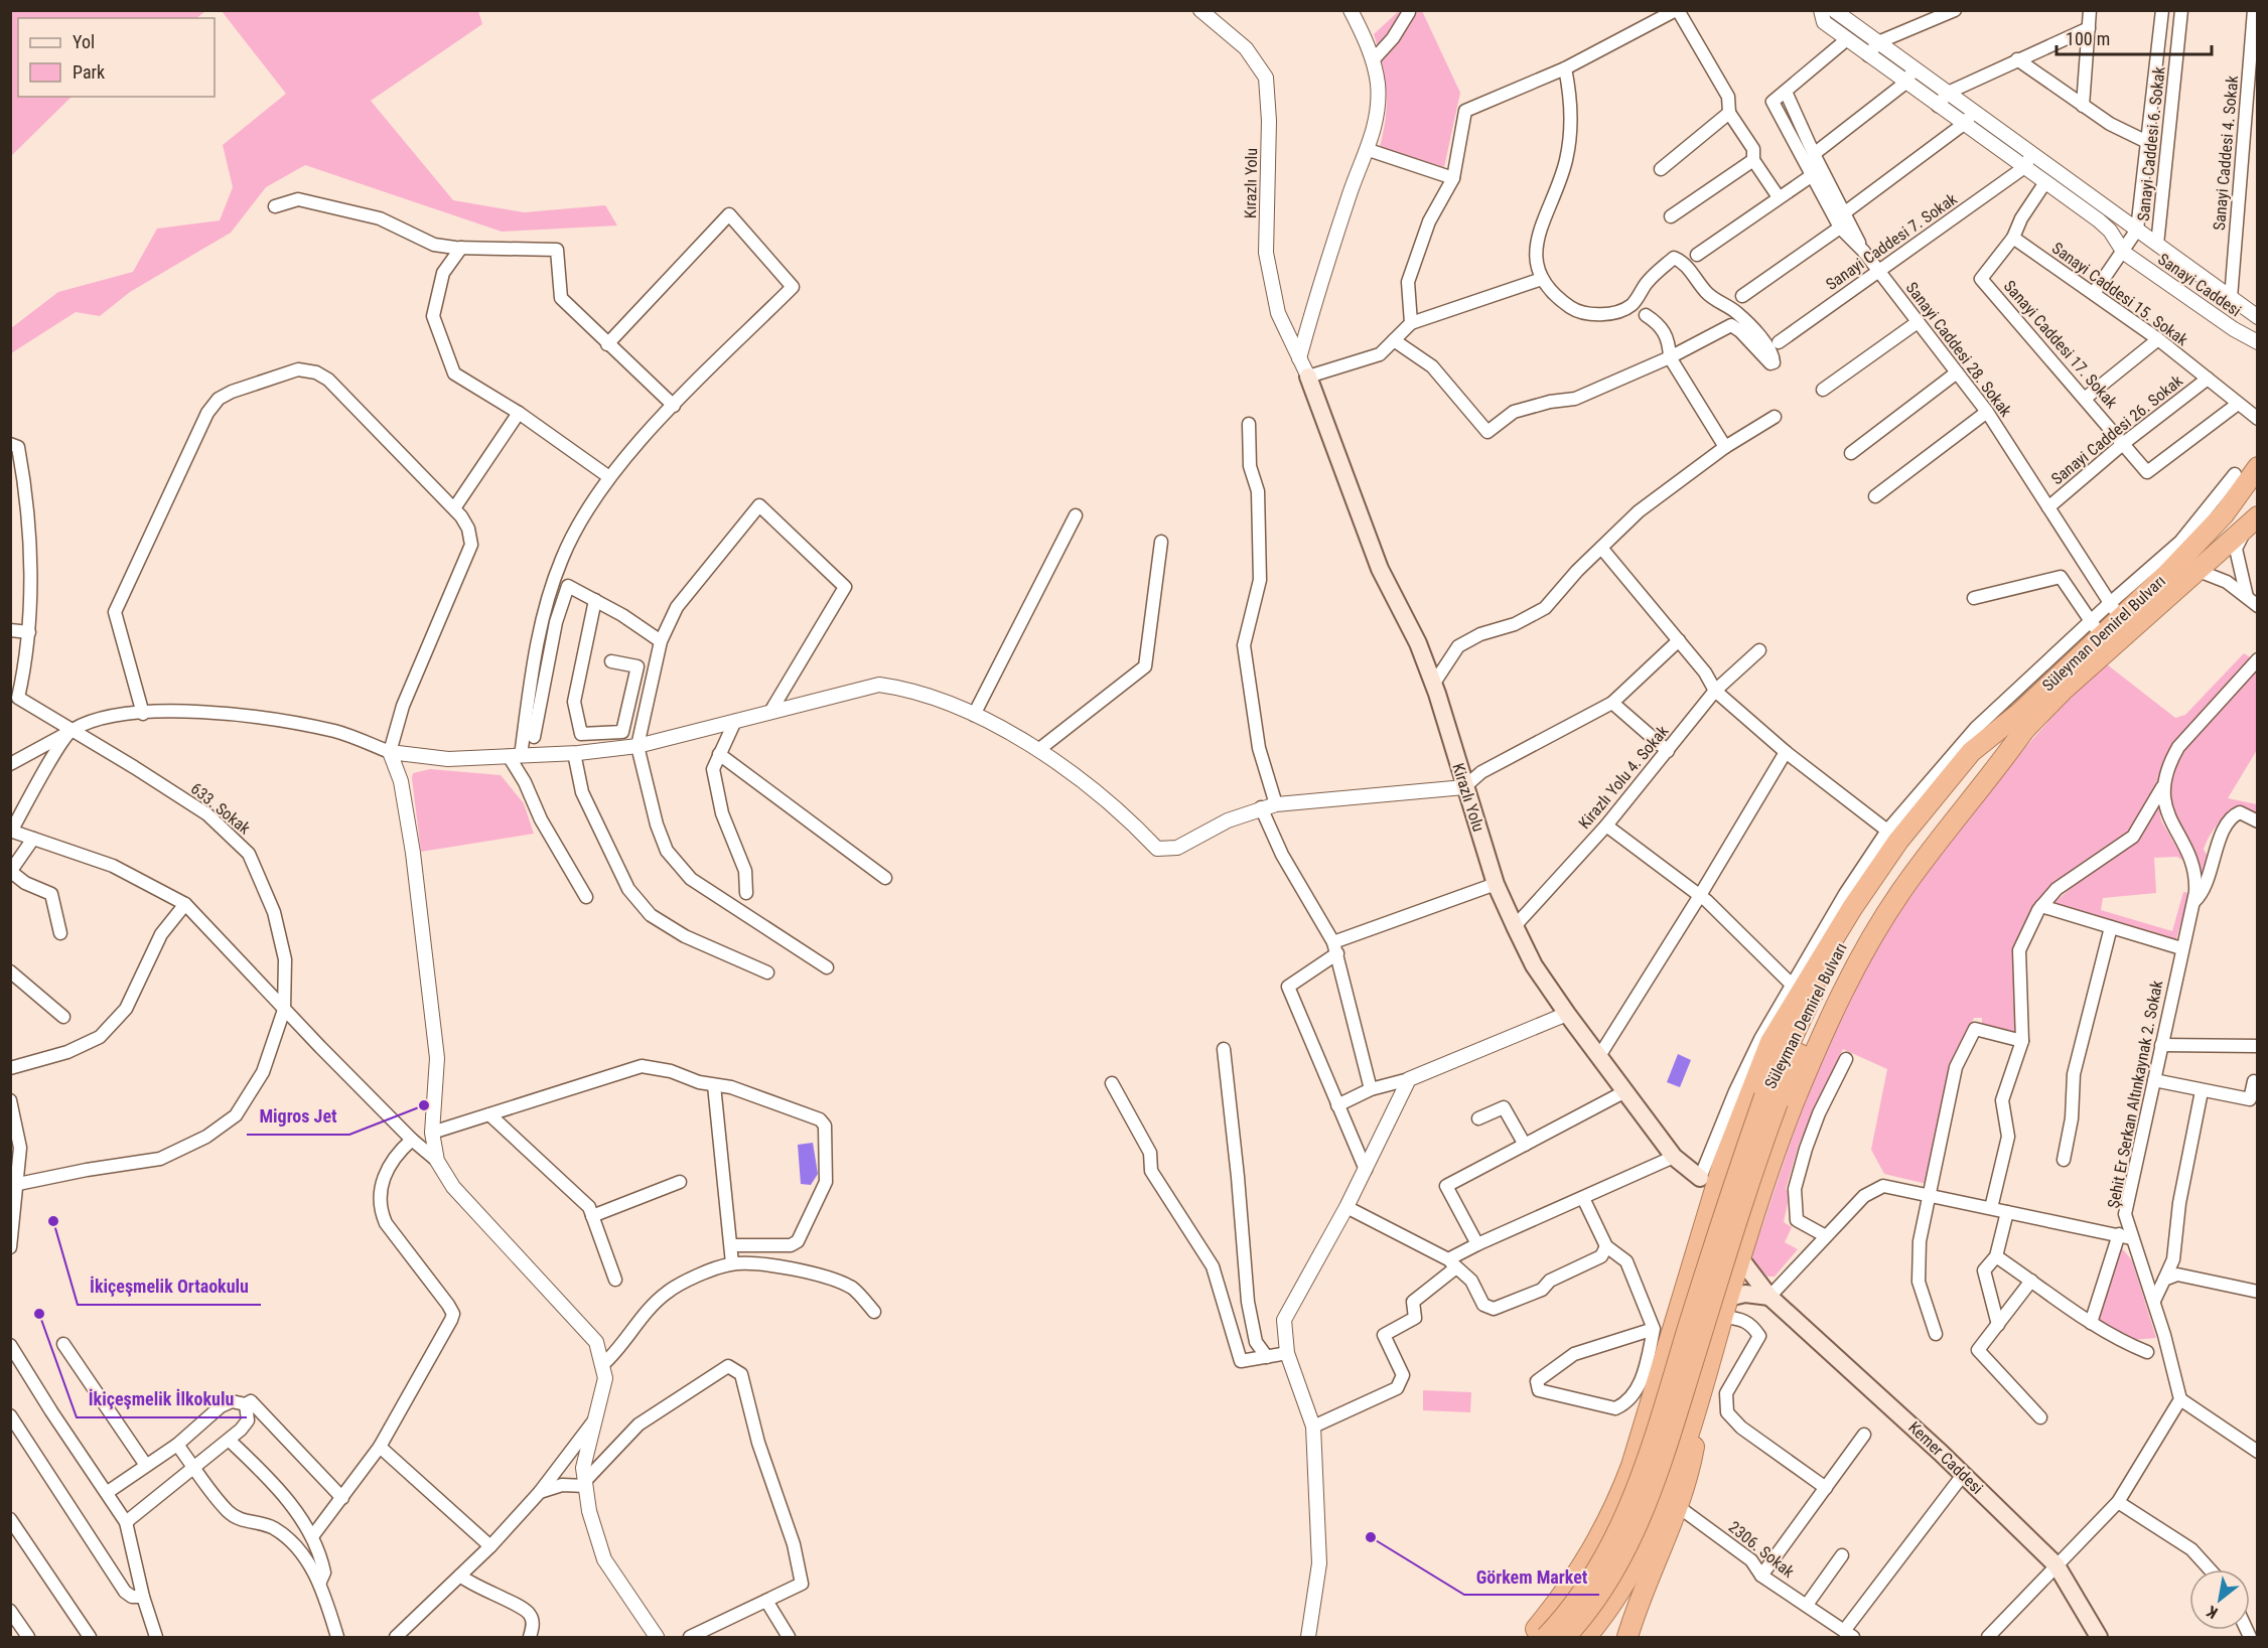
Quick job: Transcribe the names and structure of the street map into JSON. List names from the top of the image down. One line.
{"streets":{"highway":["Süleyman Demirel Bulvarı"],"main road":["Kirazlı Yolu","Kemer Caddesi"],"street":["Sanayi Caddesi 6. Sokak","Sanayi Caddesi 4. Sokak","Kırazlı Yolu","Sanayi Caddesi 7. Sokak","Sanayi Caddesi","Sanayi Caddesi 15. Sokak","Sanayi Caddesi 17. Sokak","Sanayi Caddesi 28. Sokak","Sanayi Caddesi 26. Sokak","Kirazlı Yolu 4. Sokak","633. Sokak","Şehit Er Serkan Altınkaynak 2. Sokak","2306. Sokak"]},"crossings":[["Sanayi Caddesi 6. Sokak","Sanayi Caddesi"],["Sanayi Caddesi 4. Sokak","Sanayi Caddesi"],["Kırazlı Yolu","Kirazlı Yolu"],["Sanayi Caddesi 7. Sokak","Sanayi Caddesi"],["Sanayi Caddesi 7. Sokak","Sanayi Caddesi 28. Sokak"],["Sanayi Caddesi 15. Sokak","Sanayi Caddesi 17. Sokak"],["Sanayi Caddesi 15. Sokak","Sanayi Caddesi 26. Sokak"],["Sanayi Caddesi 17. Sokak","Sanayi Caddesi 26. Sokak"],["Sanayi Caddesi 28. Sokak","Sanayi Caddesi 26. Sokak"],["Sanayi Caddesi 28. Sokak","Süleyman Demirel Bulvarı"],["Kirazlı Yolu 4. Sokak","Kirazlı Yolu"]],"places":["Migros Jet","İkiçeşmelik Ortaokulu","İkiçeşmelik İlkokulu","Görkem Market"],"legend":["Yol","Park"],"scale_bar":"100 m","north":"bottom left"}
